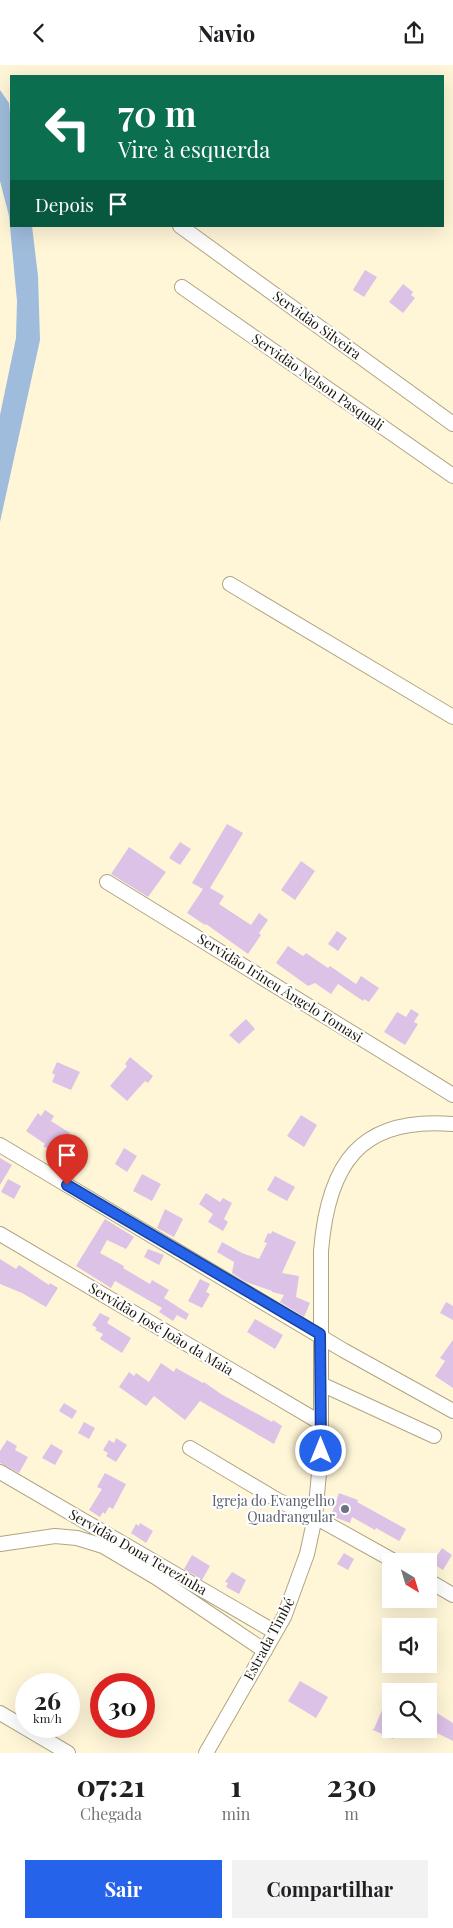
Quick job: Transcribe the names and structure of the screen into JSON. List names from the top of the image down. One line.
{"streets":{"street":["Servidão Silveira","Servidão Nelson Pasquali","Servidão Irineu Ângelo Tomasi","Servidão José João da Maia","Servidão Dona Terezinha","Estrada Timbé"]},"crossings":[["Servidão José João da Maia","Estrada Timbé"],["Servidão Dona Terezinha","Estrada Timbé"]],"places":["Igreja do Evangelho Quadrangular"],"north":"bottom right","page":{"header":"Navio","turn":["70 m","Vire à esquerda"],"then":"Depois","speed":"26 km/h","limit":"30","eta":["07:21","Chegada","1","min","230","m"],"buttons":["Sair","Compartilhar"]}}
